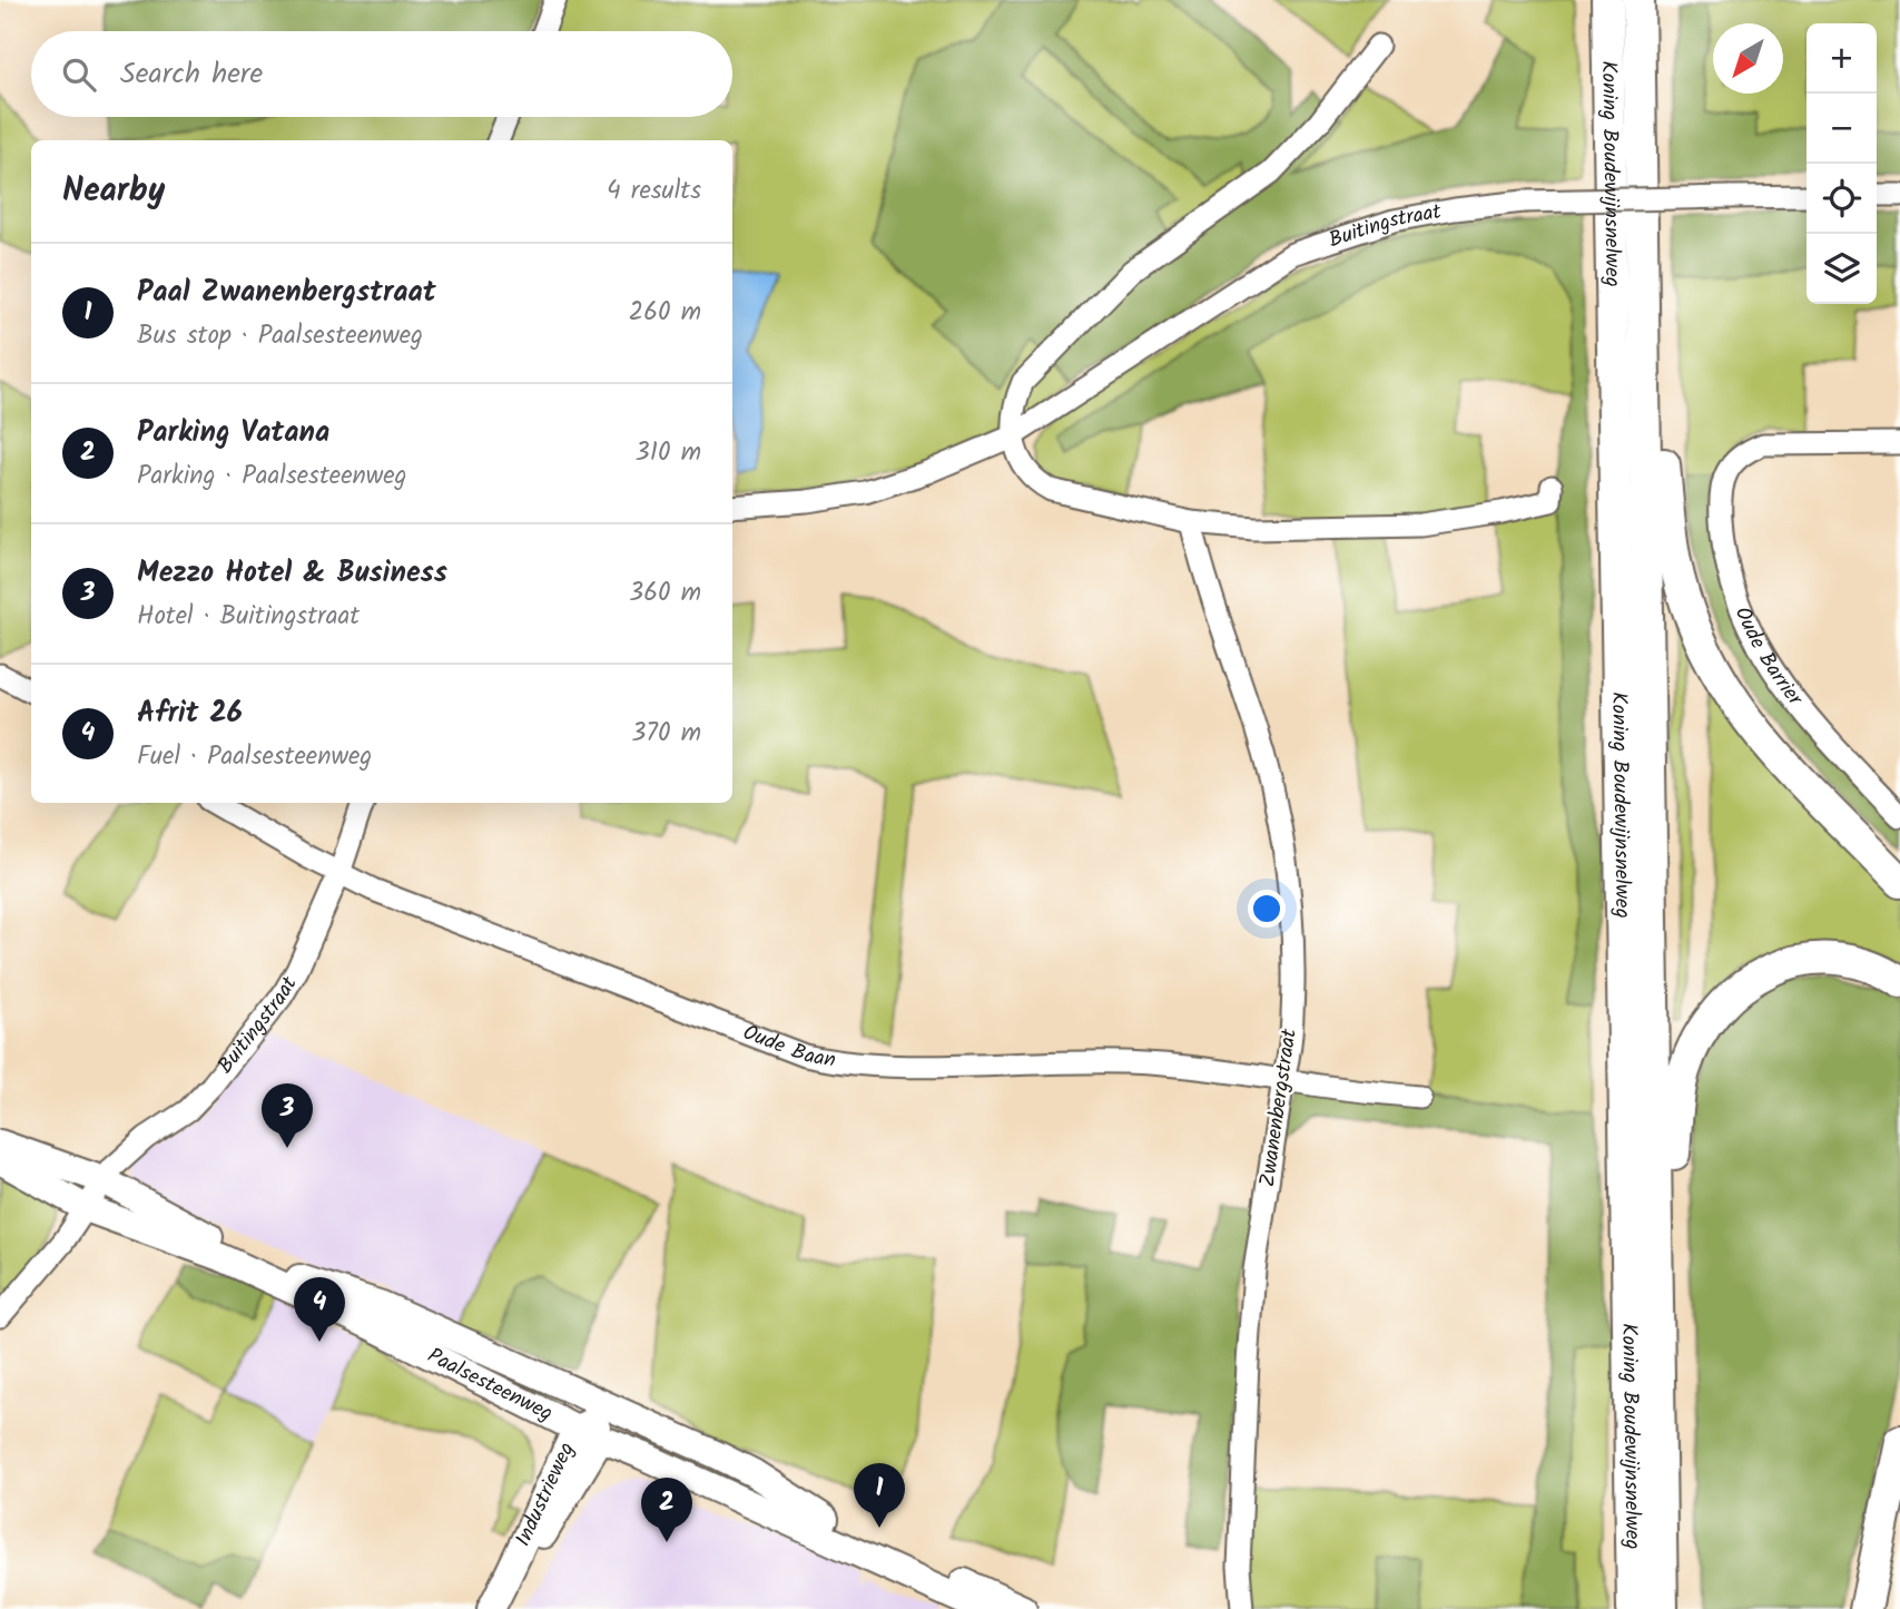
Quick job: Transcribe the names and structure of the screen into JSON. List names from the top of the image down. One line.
{"streets":{"highway":["Koning Boudewijnsnelweg"],"main road":["Paalsesteenweg","Industrieweg"],"street":["Buitingstraat","Oude Barrier","Oude Baan","Zwanenbergstraat"]},"crossings":[["Buitingstraat","Oude Baan"],["Buitingstraat","Paalsesteenweg"],["Oude Baan","Zwanenbergstraat"],["Paalsesteenweg","Industrieweg"]],"north":"bottom left","page":{"map_buttons":["+","−"],"search":"Search here","heading":["Nearby","4 results"],"list":[{"mark":"1","name":"Paal Zwanenbergstraat","note":"Bus stop · Paalsesteenweg","value":"260 m"},{"mark":"2","name":"Parking Vatana","note":"Parking · Paalsesteenweg","value":"310 m"},{"mark":"3","name":"Mezzo Hotel & Business","note":"Hotel · Buitingstraat","value":"360 m"},{"mark":"4","name":"Afrit 26","note":"Fuel · Paalsesteenweg","value":"370 m"}],"pins":["3","4","1","2"]}}
